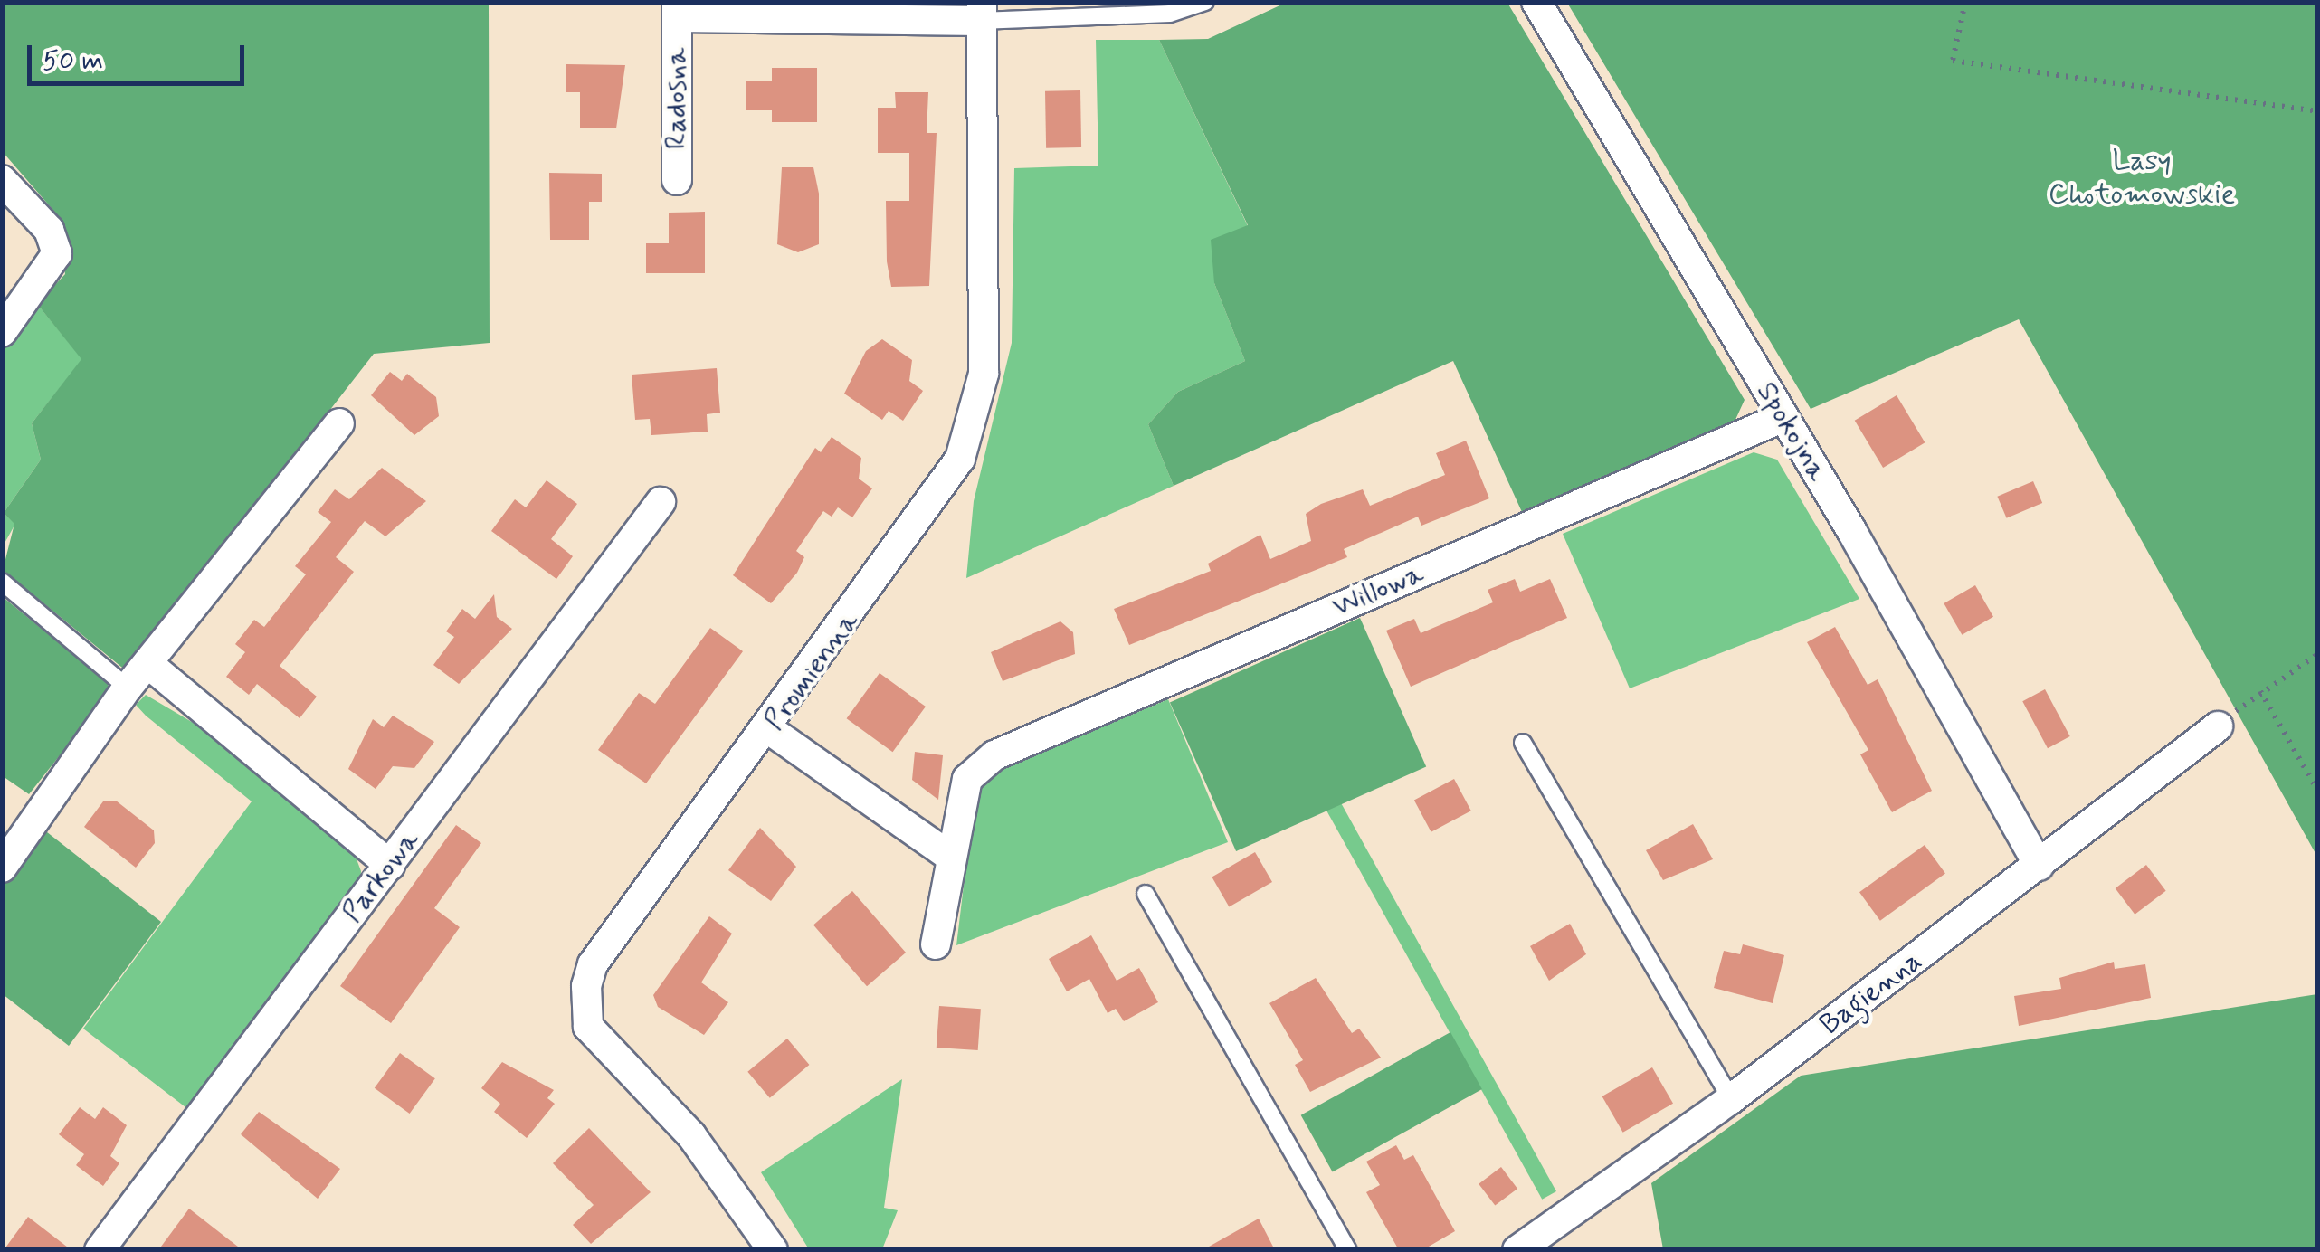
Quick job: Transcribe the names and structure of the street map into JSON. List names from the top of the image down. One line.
{"streets":{"street":["Radosna","Spokojna","Willowa","Promienna","Parkowa","Bagienna"]},"crossings":[["Radosna","Promienna"],["Spokojna","Willowa"],["Spokojna","Bagienna"]],"parks":["Lasy Chotomowskie"],"scale_bar":"50 m"}
